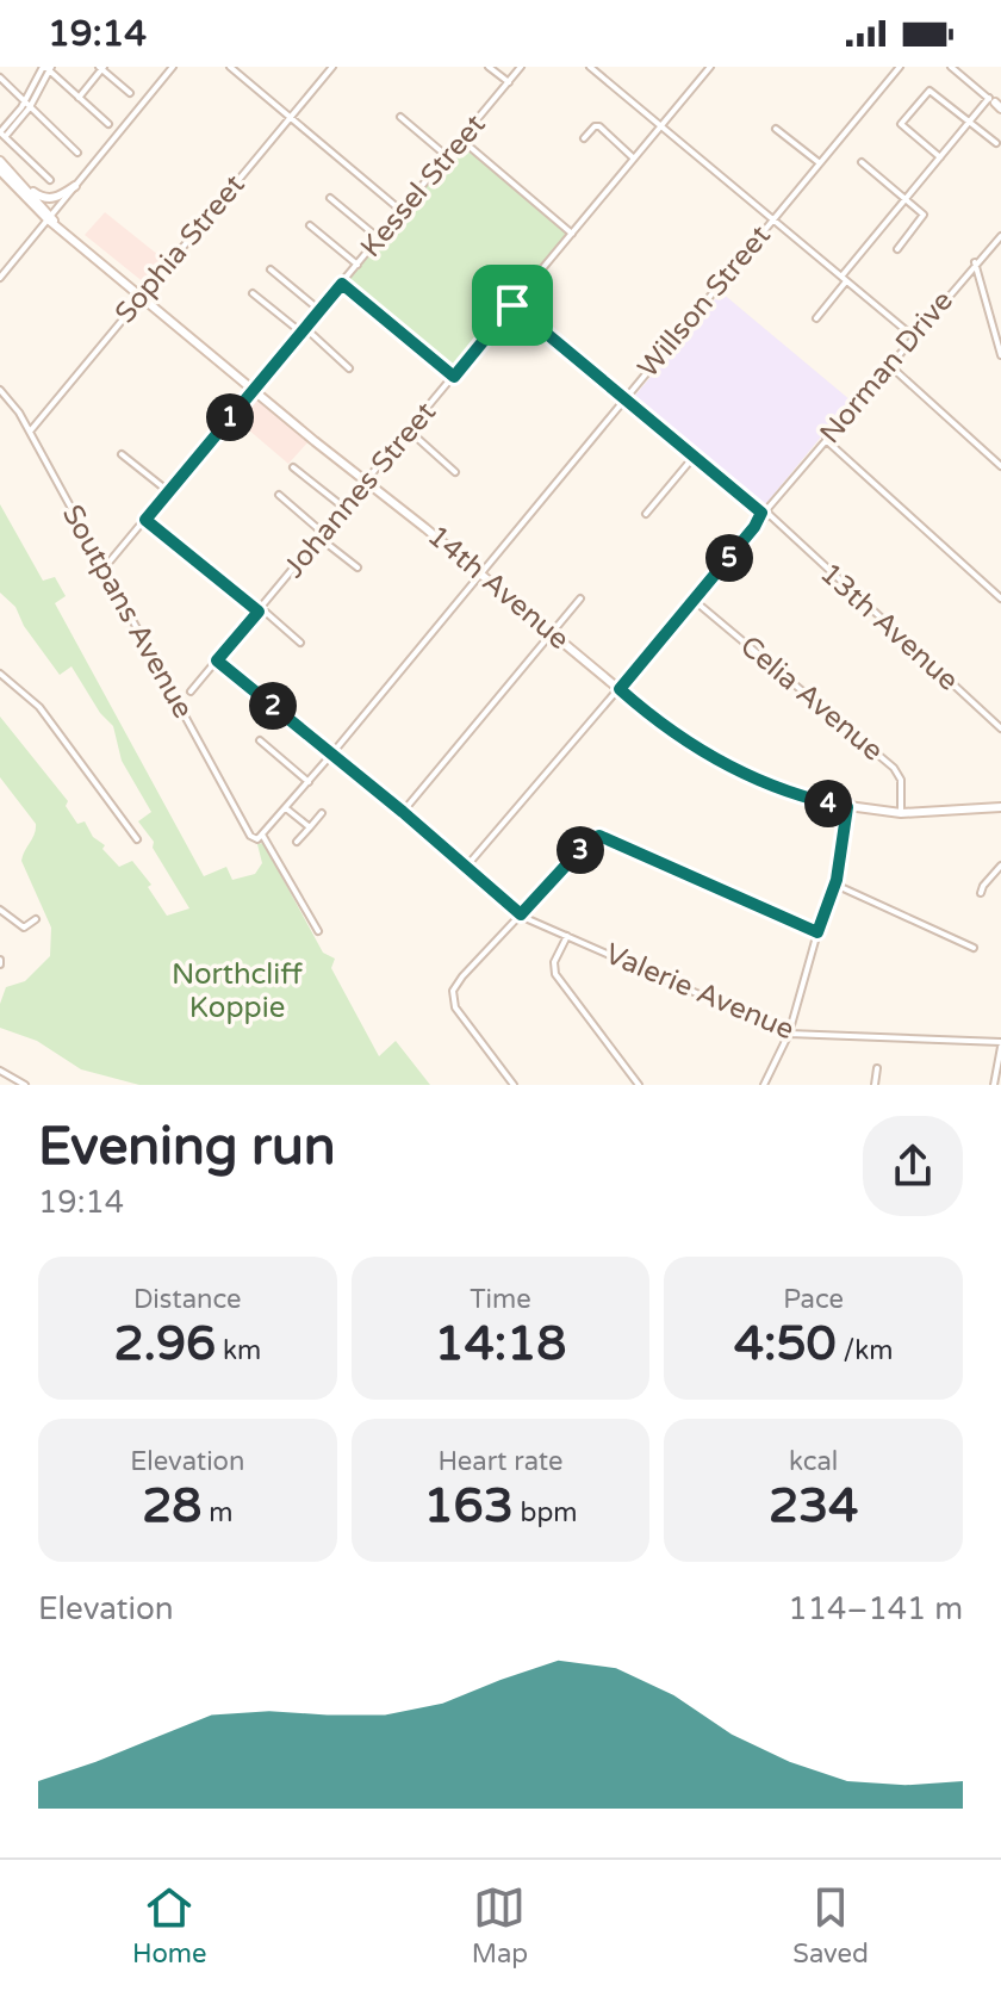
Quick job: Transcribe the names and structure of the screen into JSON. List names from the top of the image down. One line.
{"streets":{"main road":["14th Avenue"],"street":["Kessel Street","Sophia Street","Willson Street","Norman Drive","Johannes Street","Soutpans Avenue","13th Avenue","Celia Avenue","Valerie Avenue"]},"crossings":[["Kessel Street","14th Avenue"],["Kessel Street","Soutpans Avenue"],["Sophia Street","14th Avenue"],["Sophia Street","Soutpans Avenue"],["Willson Street","14th Avenue"],["Willson Street","Soutpans Avenue"],["Willson Street","13th Avenue"],["Willson Street","Valerie Avenue"],["Norman Drive","14th Avenue"],["Norman Drive","13th Avenue"],["Norman Drive","Celia Avenue"],["Norman Drive","Valerie Avenue"],["Johannes Street","14th Avenue"],["Johannes Street","13th Avenue"],["Johannes Street","Valerie Avenue"],["14th Avenue","Celia Avenue"]],"parks":["Northcliff Koppie"],"page":{"status":"19:14","pins":["1","5","2","4","3"],"heading":["Evening run","19:14"],"stats":[["Distance","2.96 km"],["Time","14:18"],["Pace","4:50 /km"],["Elevation","28 m"],["Heart rate","163 bpm"],["kcal","234"]],"chart":["Elevation","114–141 m"],"tabs":["Home","Map","Saved"]}}
